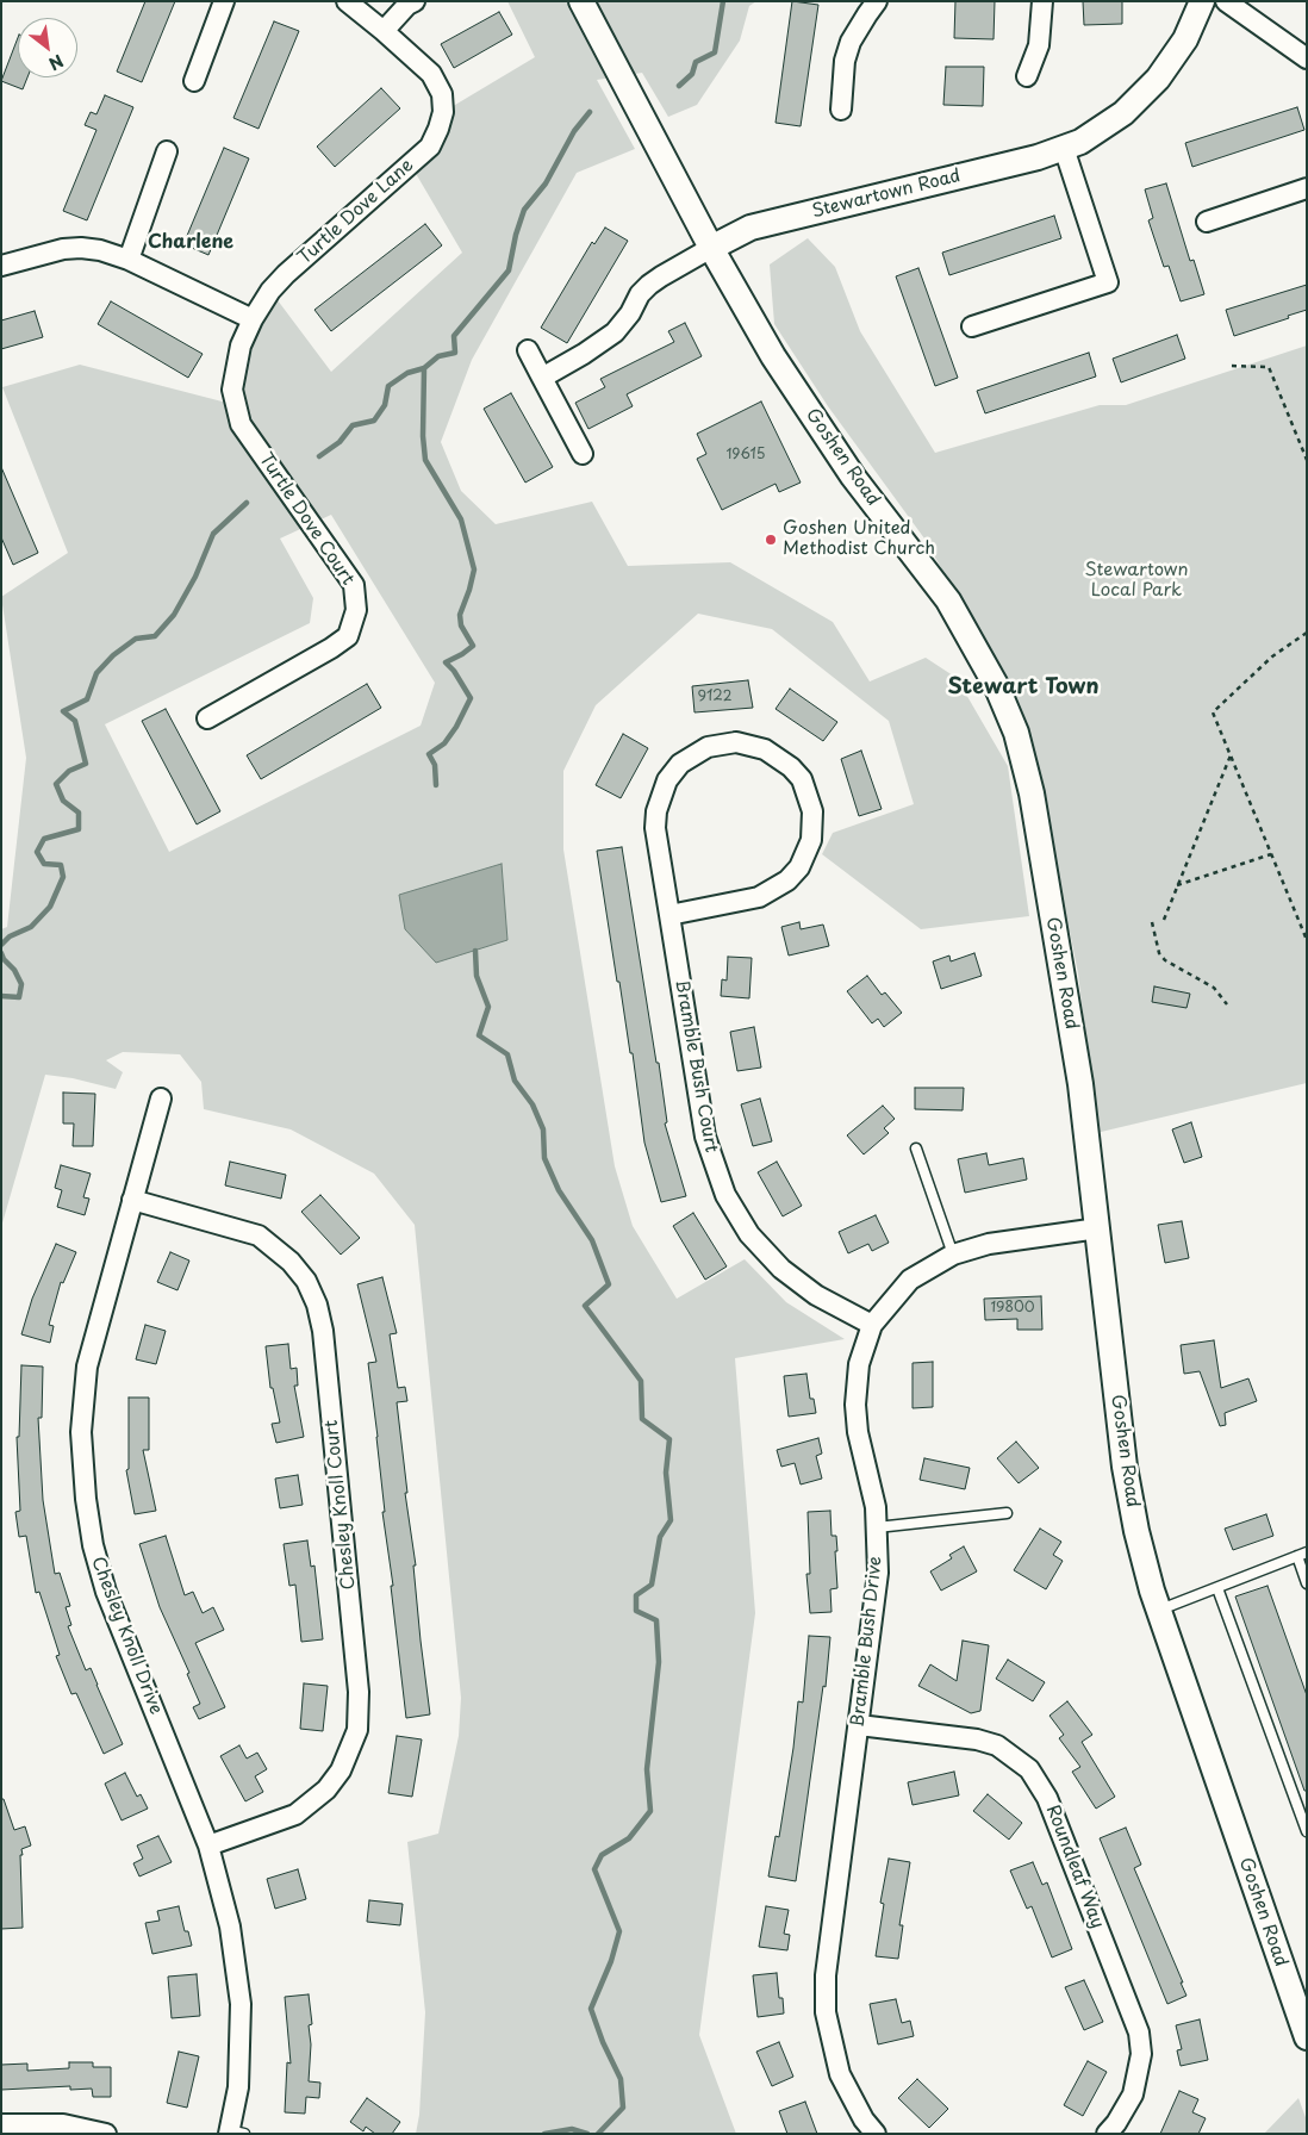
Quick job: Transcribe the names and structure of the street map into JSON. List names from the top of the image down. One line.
{"streets":{"street":["Stewartown Road","Turtle Dove Lane","Goshen Road","Turtle Dove Court","Bramble Bush Court","Chesley Knoll Court","Chesley Knoll Drive","Bramble Bush Drive","Roundleaf Way"]},"crossings":[["Stewartown Road","Goshen Road"],["Turtle Dove Lane","Turtle Dove Court"],["Goshen Road","Bramble Bush Drive"],["Bramble Bush Court","Bramble Bush Drive"],["Chesley Knoll Court","Chesley Knoll Drive"],["Bramble Bush Drive","Roundleaf Way"]],"districts":["Charlene","Stewart Town"],"parks":["Stewartown Local Park"],"places":["Goshen United Methodist Church"],"house_numbers":["19615","9122","19800"],"north":"bottom right"}
